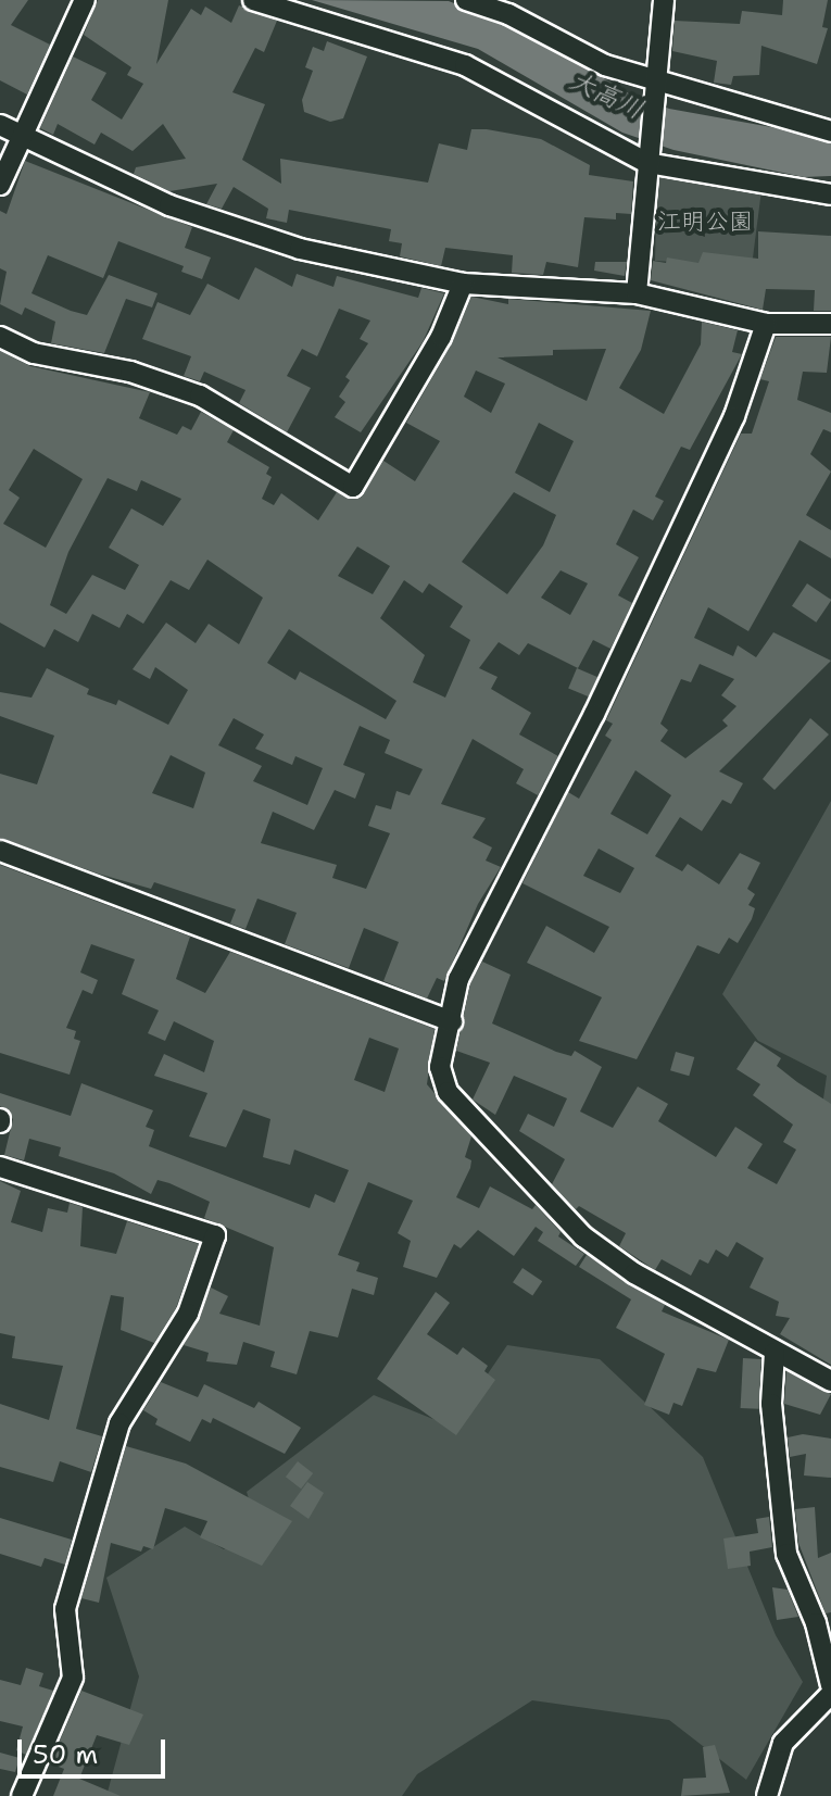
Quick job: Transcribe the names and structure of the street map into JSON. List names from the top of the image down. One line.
{"water":["大高川"],"parks":["江明公園"],"scale_bar":"50 m"}
